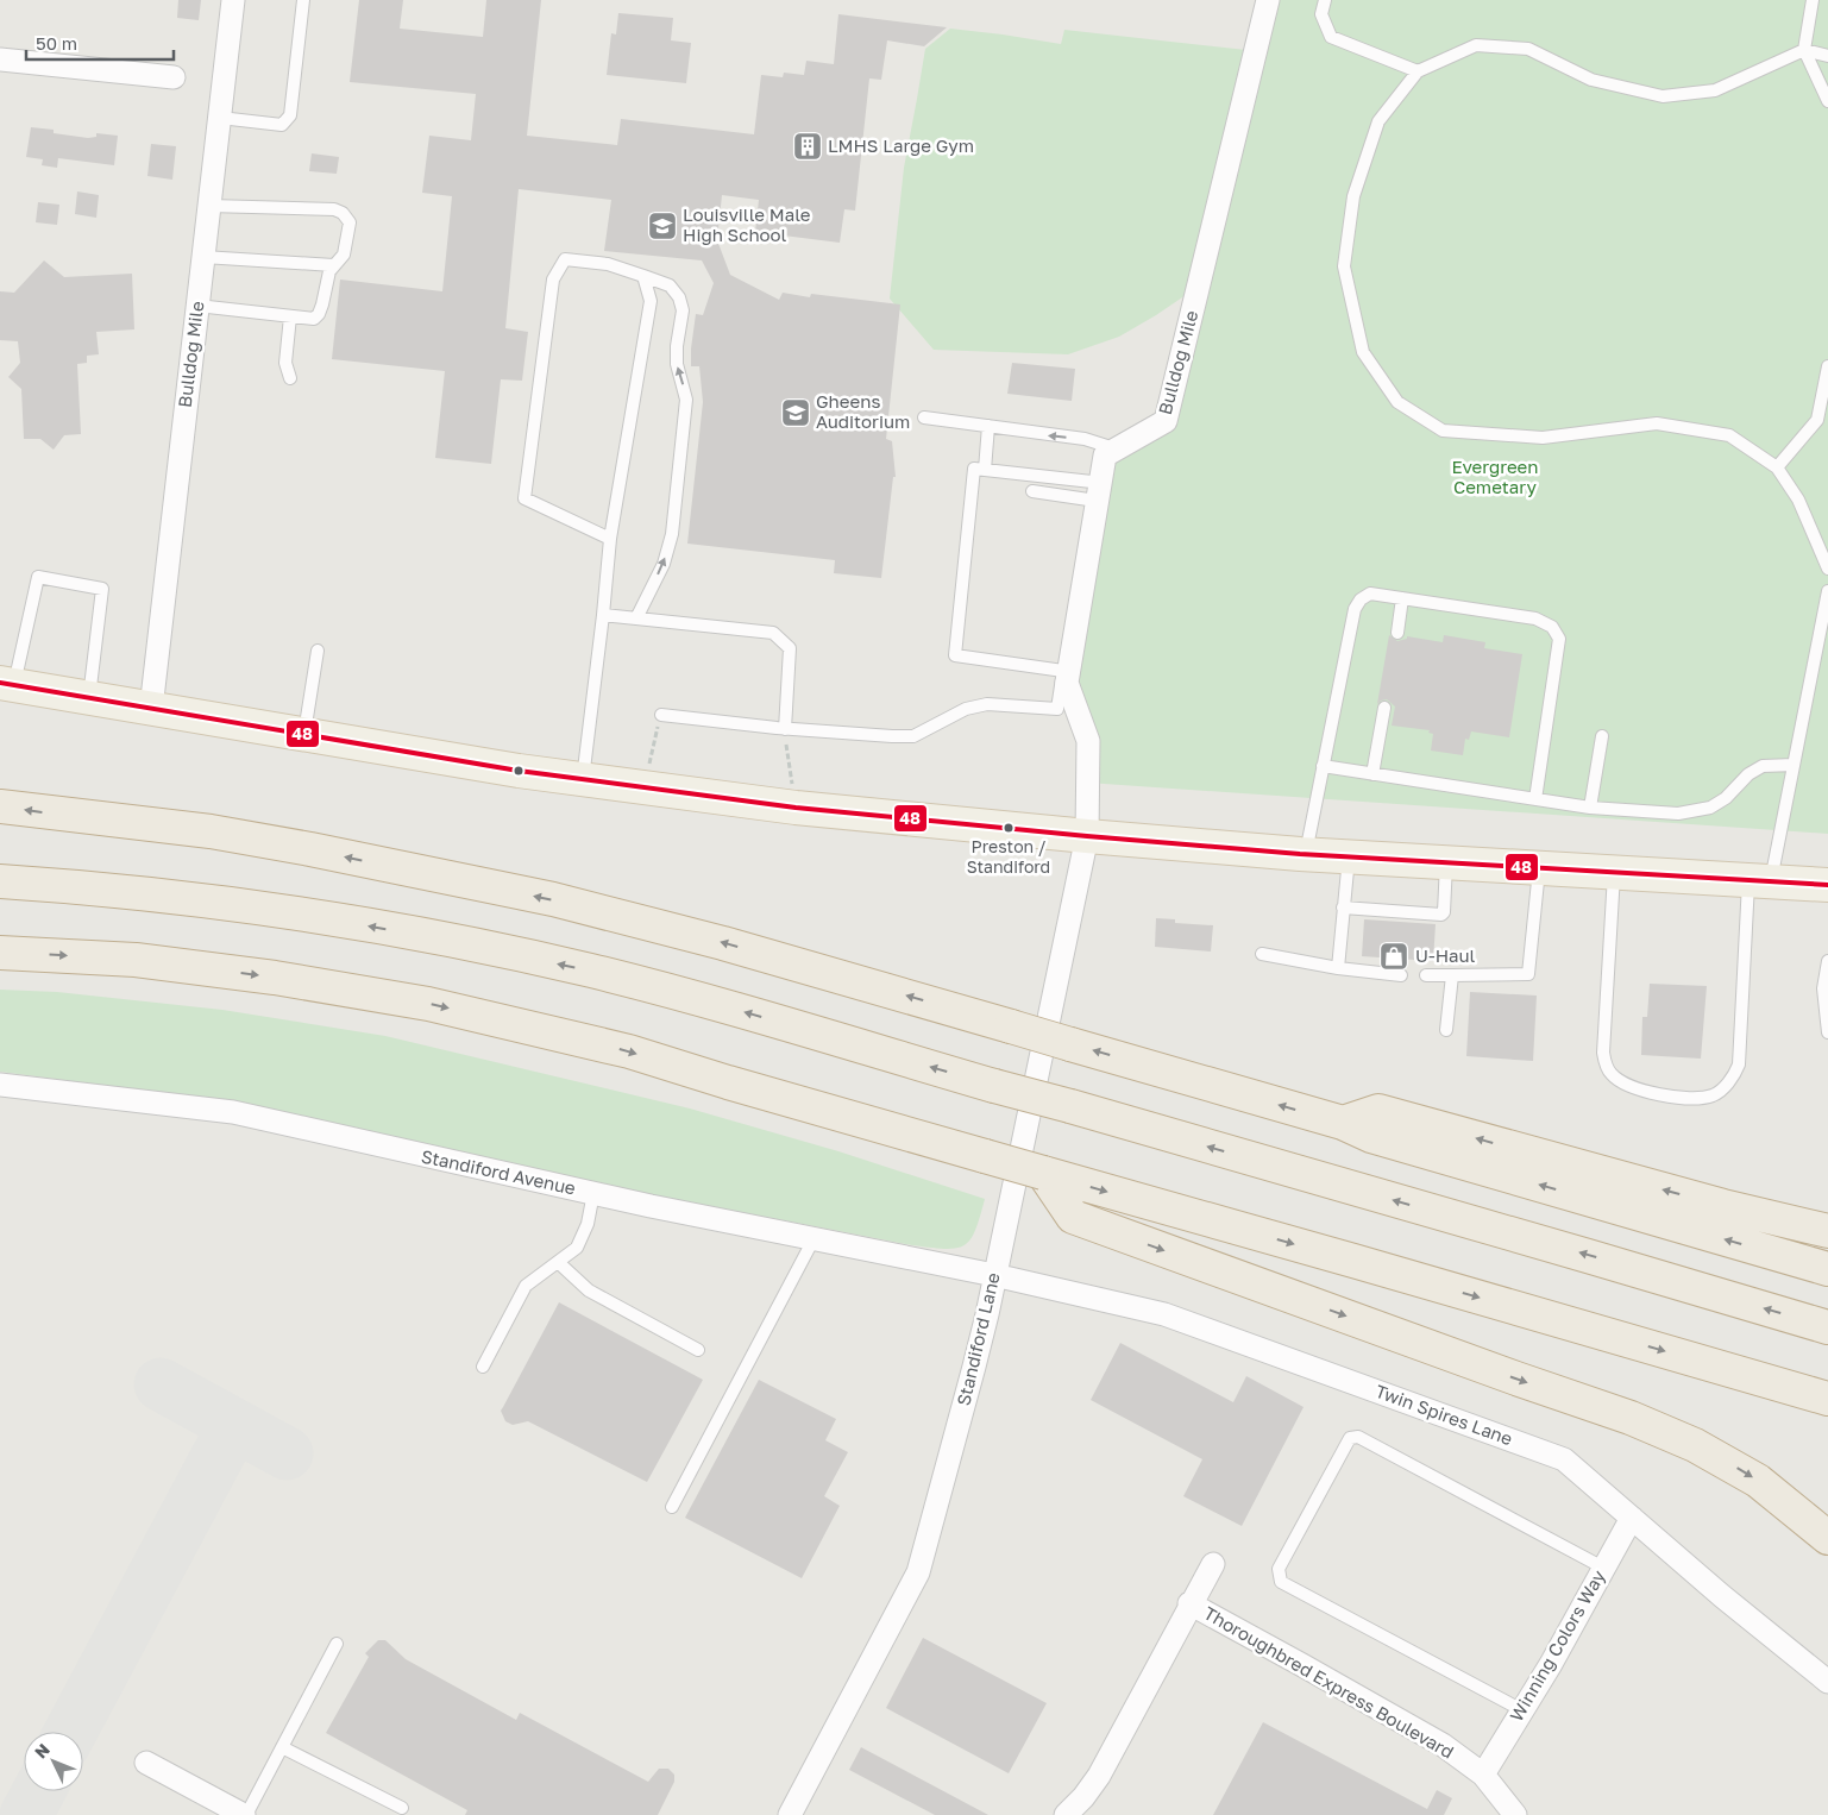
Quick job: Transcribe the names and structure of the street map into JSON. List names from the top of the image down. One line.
{"streets":{"street":["Bulldog Mile","Standiford Avenue","Standiford Lane","Twin Spires Lane","Winning Colors Way","Thoroughbred Express Boulevard"]},"crossings":[["Standiford Avenue","Standiford Lane"],["Standiford Avenue","Twin Spires Lane"],["Standiford Lane","Twin Spires Lane"],["Twin Spires Lane","Winning Colors Way"],["Winning Colors Way","Thoroughbred Express Boulevard"]],"parks":["Evergreen Cemetary"],"places":{"building":["LMHS Large Gym"],"school or university":["Louisville Male High School","Gheens Auditorium"],"other":["Preston / Standiford"],"shop":["U-Haul"]},"lines":["transit line 48"],"scale_bar":"50 m","north":"top left"}
